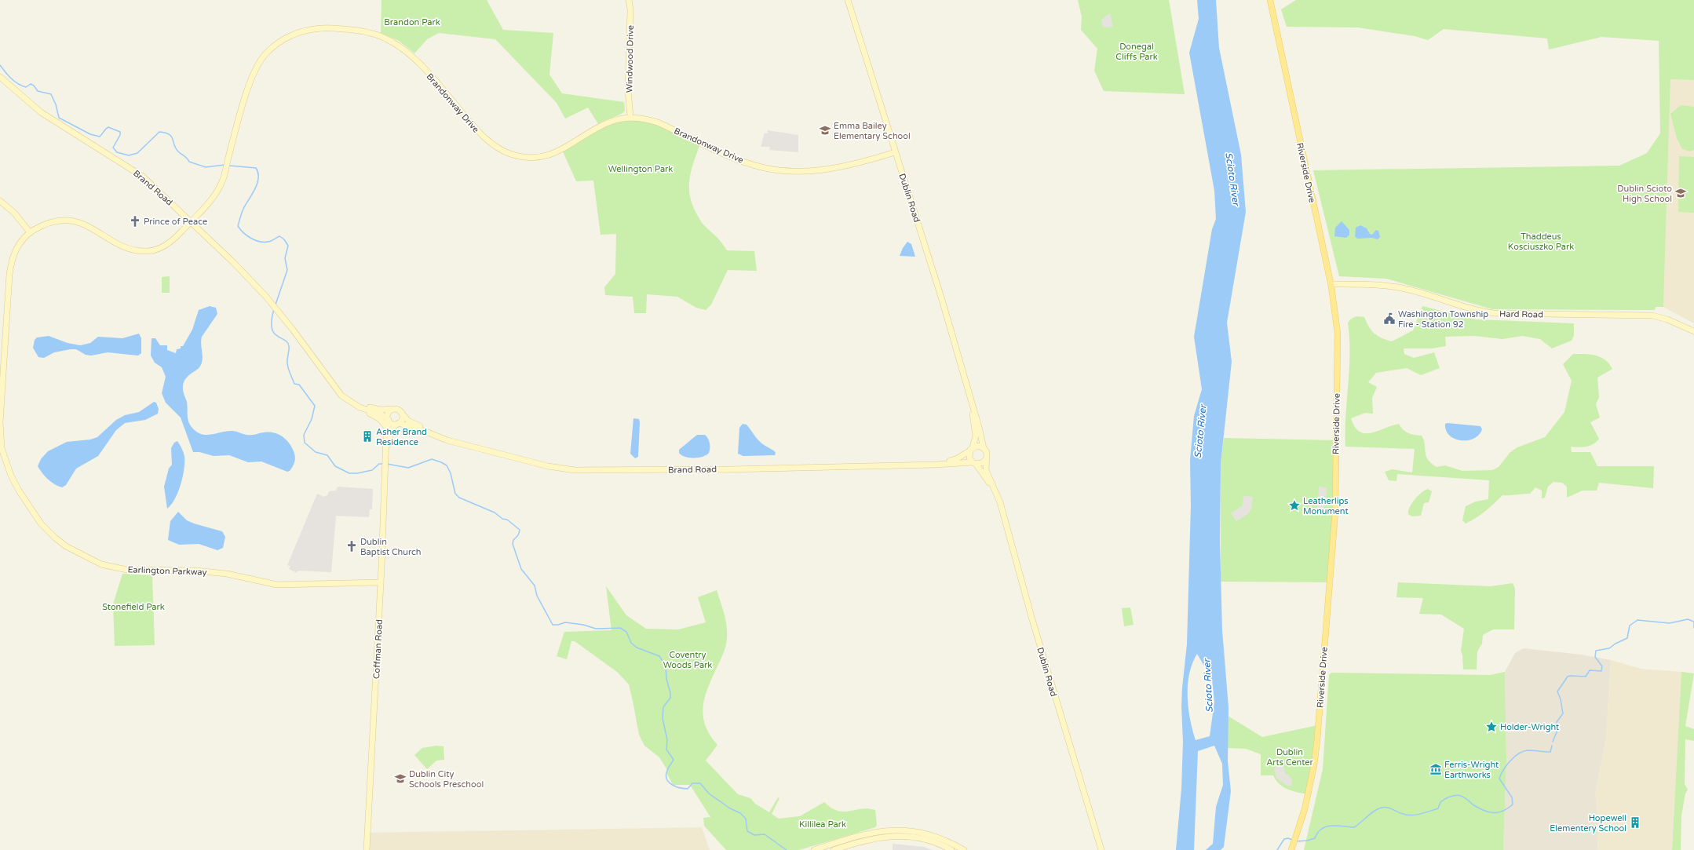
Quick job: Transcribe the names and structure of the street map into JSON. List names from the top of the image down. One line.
{"streets":{"main road":["Windwood Drive","Brandonway Drive","Riverside Drive","Brand Road","Dublin Road","Hard Road","Earlington Parkway","Coffman Road"]},"crossings":[["Windwood Drive","Brandonway Drive"],["Brandonway Drive","Brand Road"],["Brandonway Drive","Dublin Road"],["Brandonway Drive","Earlington Parkway"],["Riverside Drive","Hard Road"],["Brand Road","Dublin Road"],["Brand Road","Earlington Parkway"],["Brand Road","Coffman Road"],["Earlington Parkway","Coffman Road"]],"water":["Scioto River"],"parks":["Brandon Park","Donegal Cliffs Park","Wellington Park","Thaddeus Kosciuszko Park","Stonefield Park","Coventry Woods Park","Dublin Arts Center","Killilea Park"],"places":{"school or university":["Emma Bailey Elementary School","Dublin Scioto High School","Dublin City Schools Preschool"],"church":["Prince of Peace","Dublin Baptist Church"],"public building":["Washington Township Fire - Station 92"],"building":["Asher Brand Residence","Hopewell Elementery School"],"place":["Leatherlips Monument","Holder-Wright"],"museum":["Ferris-Wright Earthworks"]}}
